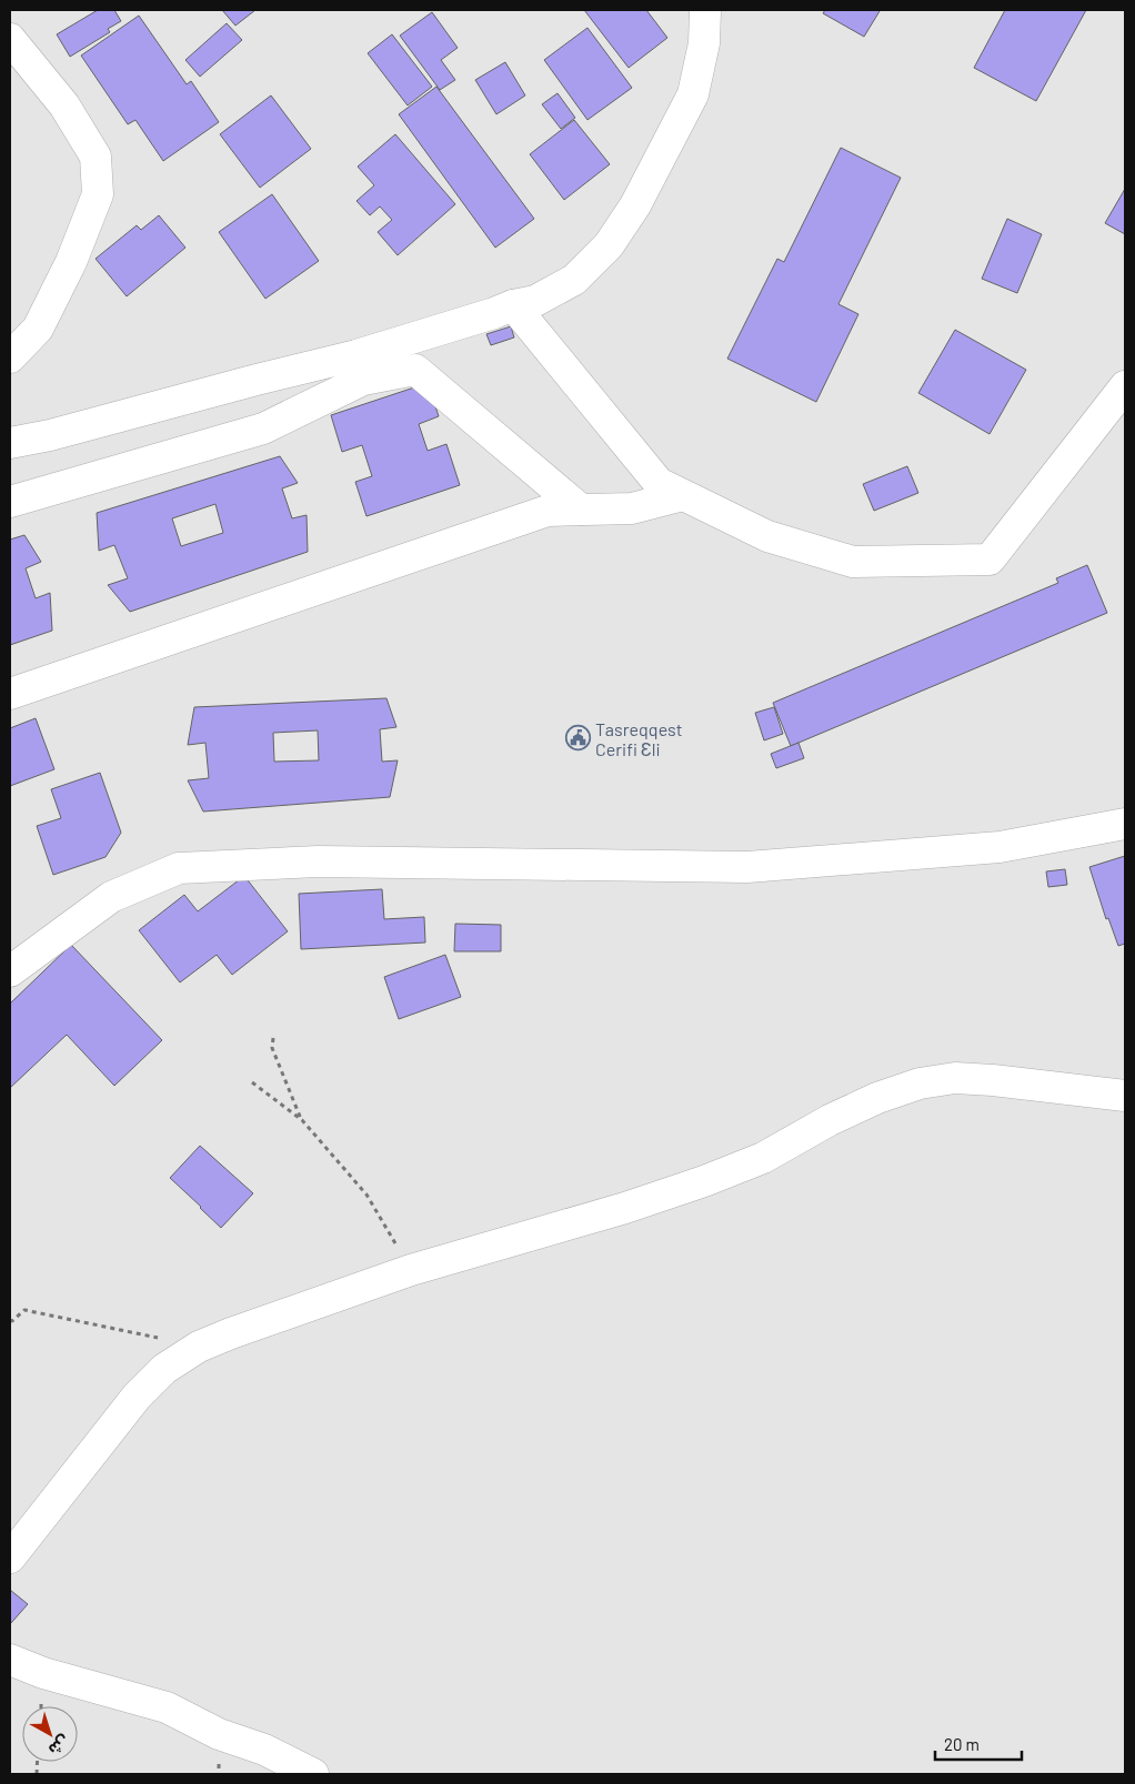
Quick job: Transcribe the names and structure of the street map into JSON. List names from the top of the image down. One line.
{"places":{"public building":["Tasreqqest Cerifi Ɛli"]},"scale_bar":"20 m","north":"bottom right"}
